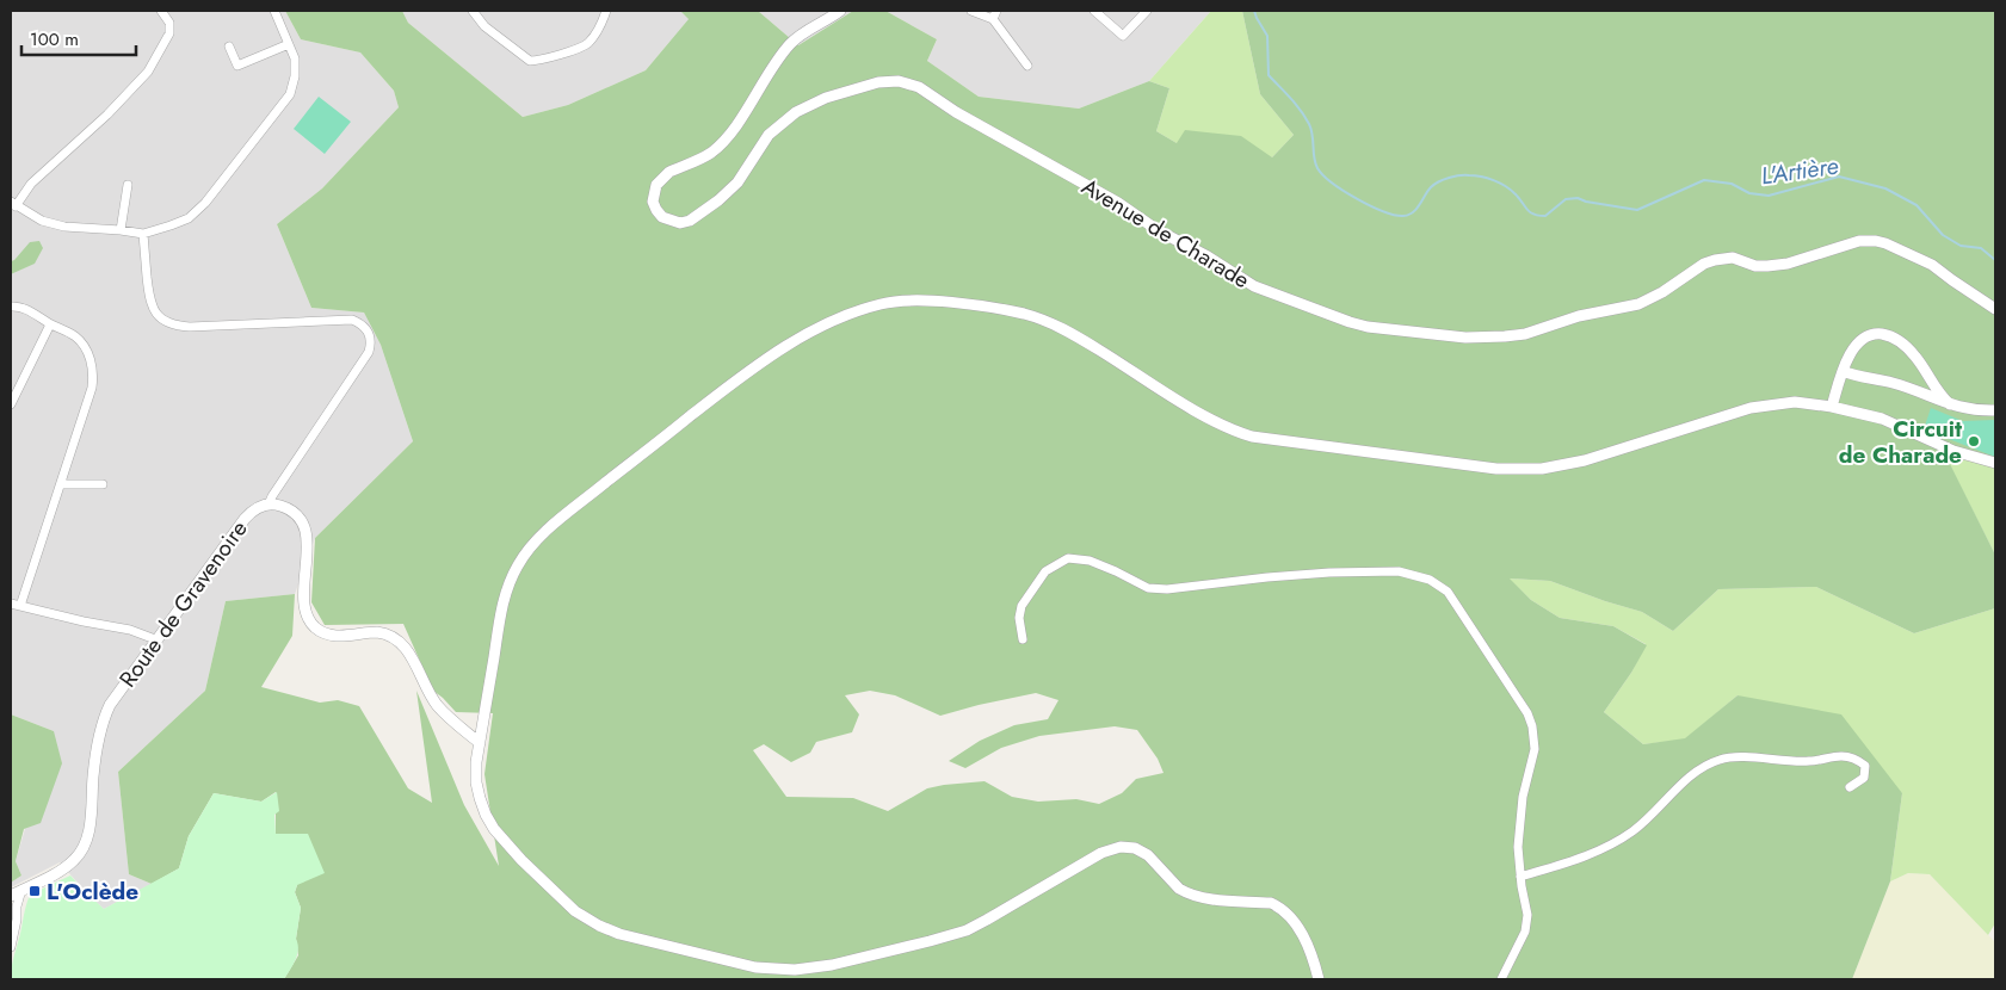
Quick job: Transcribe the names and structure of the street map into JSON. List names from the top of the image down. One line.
{"streets":{"street":["Avenue de Charade","Route de Gravenoire"]},"water":["L'Artière"],"places":{"other":["Circuit de Charade"],"transit":["L'Oclède"]},"scale_bar":"100 m"}
